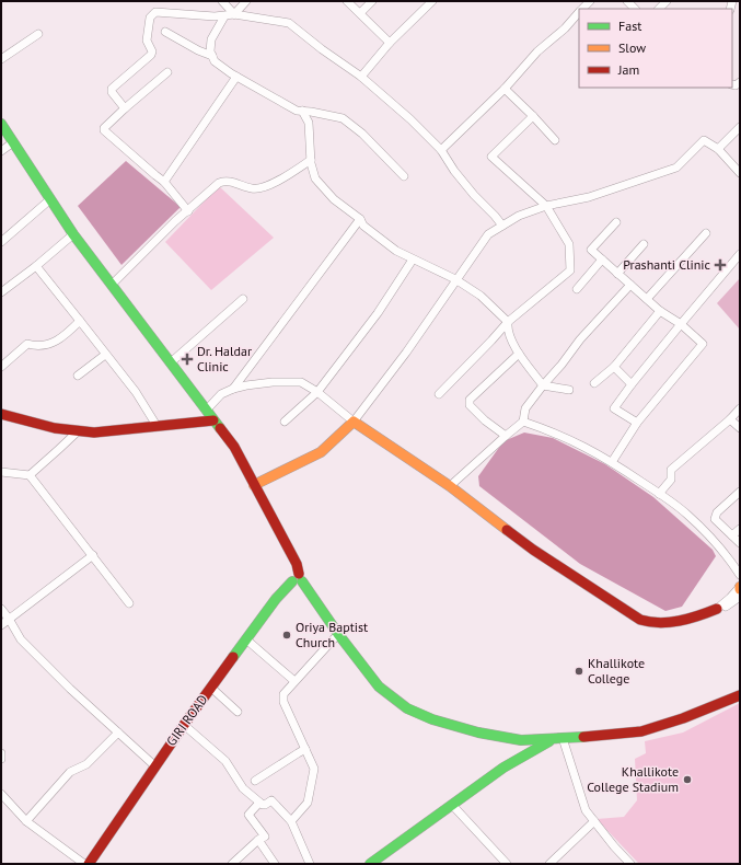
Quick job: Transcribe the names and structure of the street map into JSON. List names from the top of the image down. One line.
{"streets":{"main road":["GIRI ROAD"]},"places":{"health":["Prashanti Clinic","Dr. Haldar Clinic"],"other":["Oriya Baptist Church","Khallikote College","Khallikote College Stadium"]},"legend":["Fast","Slow","Jam"]}
